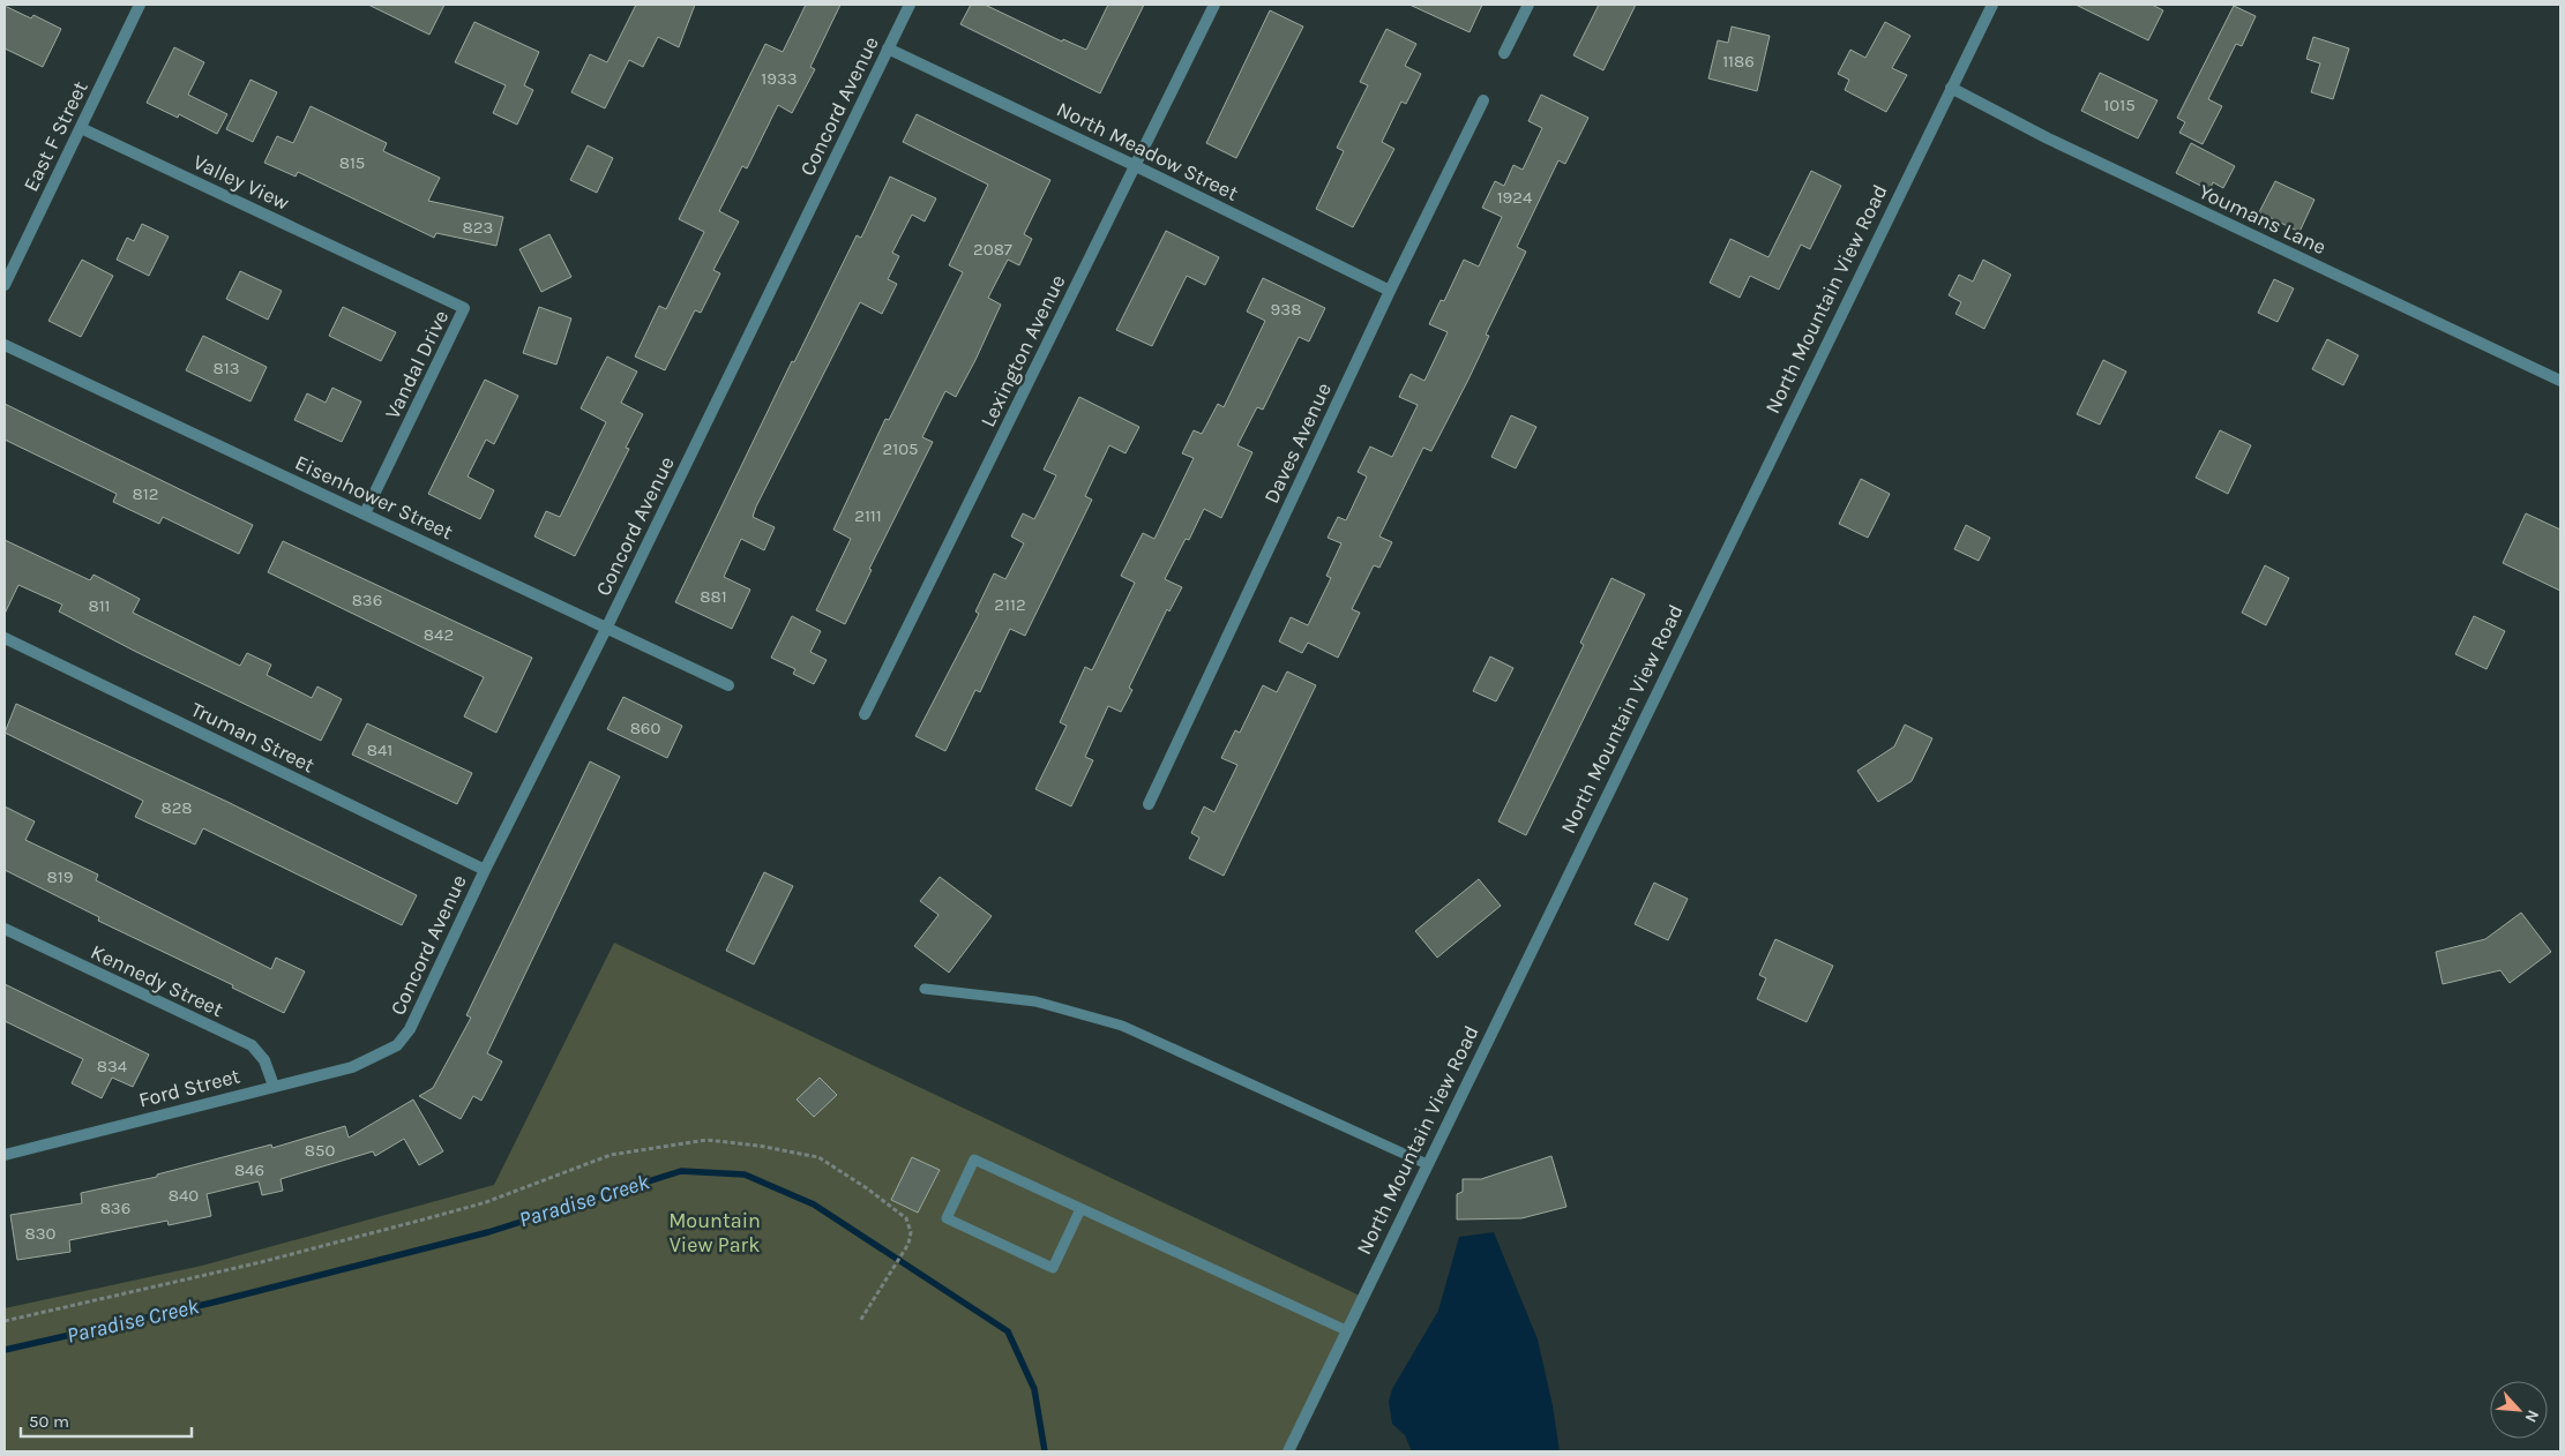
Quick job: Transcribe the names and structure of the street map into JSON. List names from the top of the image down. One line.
{"streets":{"street":["Concord Avenue","East F Street","North Meadow Street","Valley View","Youmans Lane","North Mountain View Road","Lexington Avenue","Vandal Drive","Daves Avenue","Eisenhower Street","Truman Street","Kennedy Street","Ford Street"]},"crossings":[["Concord Avenue","North Meadow Street"],["Concord Avenue","Eisenhower Street"],["Concord Avenue","Truman Street"],["Concord Avenue","Ford Street"],["East F Street","Valley View"],["North Meadow Street","Lexington Avenue"],["North Meadow Street","Daves Avenue"],["Valley View","Vandal Drive"],["Youmans Lane","North Mountain View Road"],["Vandal Drive","Eisenhower Street"],["Kennedy Street","Ford Street"]],"water":["Paradise Creek"],"parks":["Mountain View Park"],"house_numbers":["1186","1933","1015","815","1924","823","2087","938","813","2105","812","2111","881","836","2112","811","842","860","841","828","819","834","850","846","840","836","830"],"scale_bar":"50 m","north":"bottom right"}
